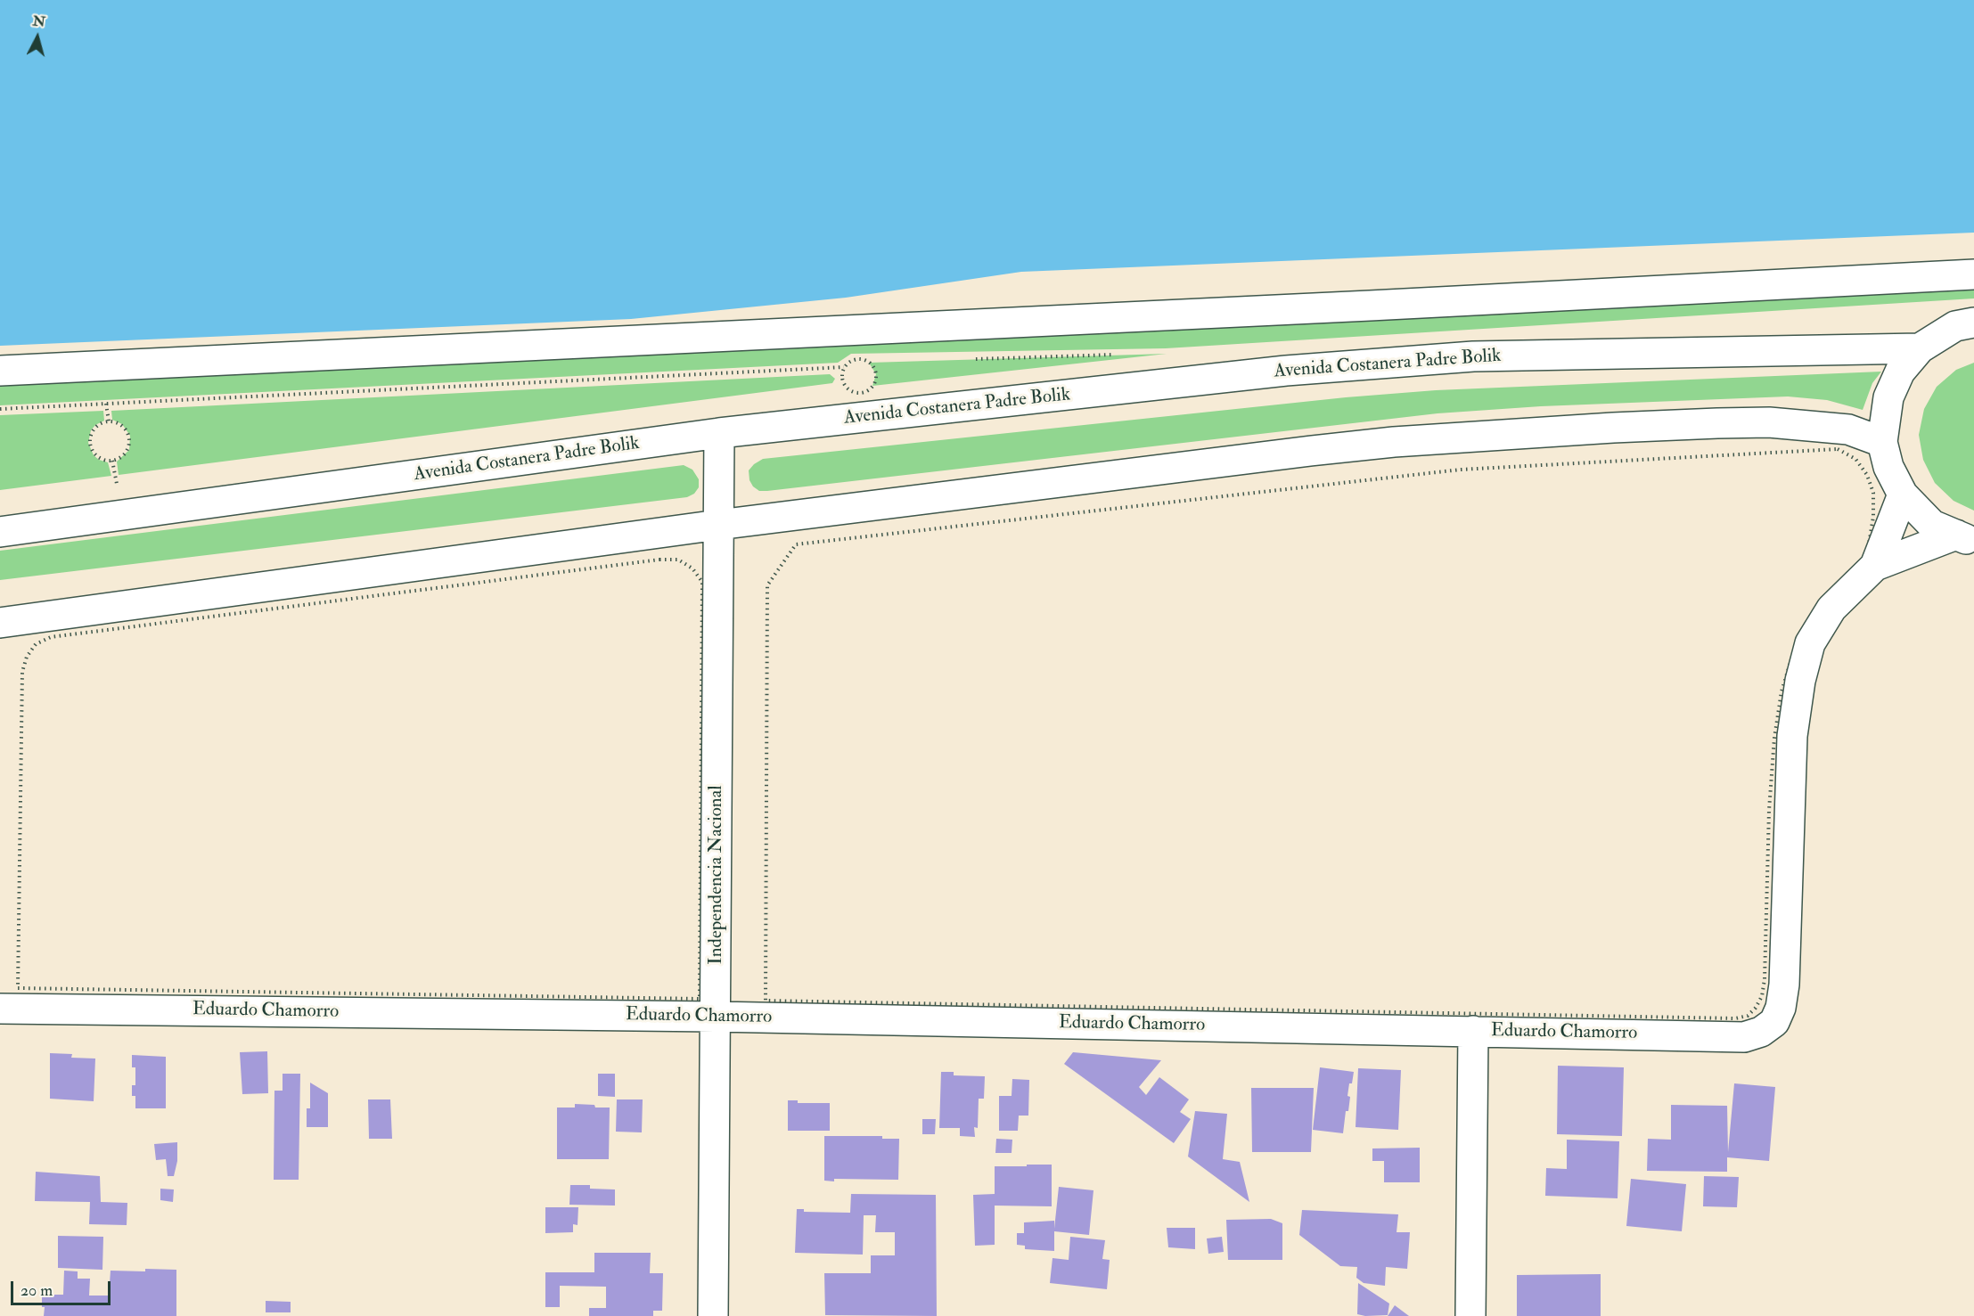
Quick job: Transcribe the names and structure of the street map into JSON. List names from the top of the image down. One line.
{"streets":{"street":["Avenida Costanera Padre Bolik","Independencia Nacional","Eduardo Chamorro"]},"crossings":[["Avenida Costanera Padre Bolik","Independencia Nacional"],["Independencia Nacional","Eduardo Chamorro"]],"scale_bar":"20 m","north":"top"}
